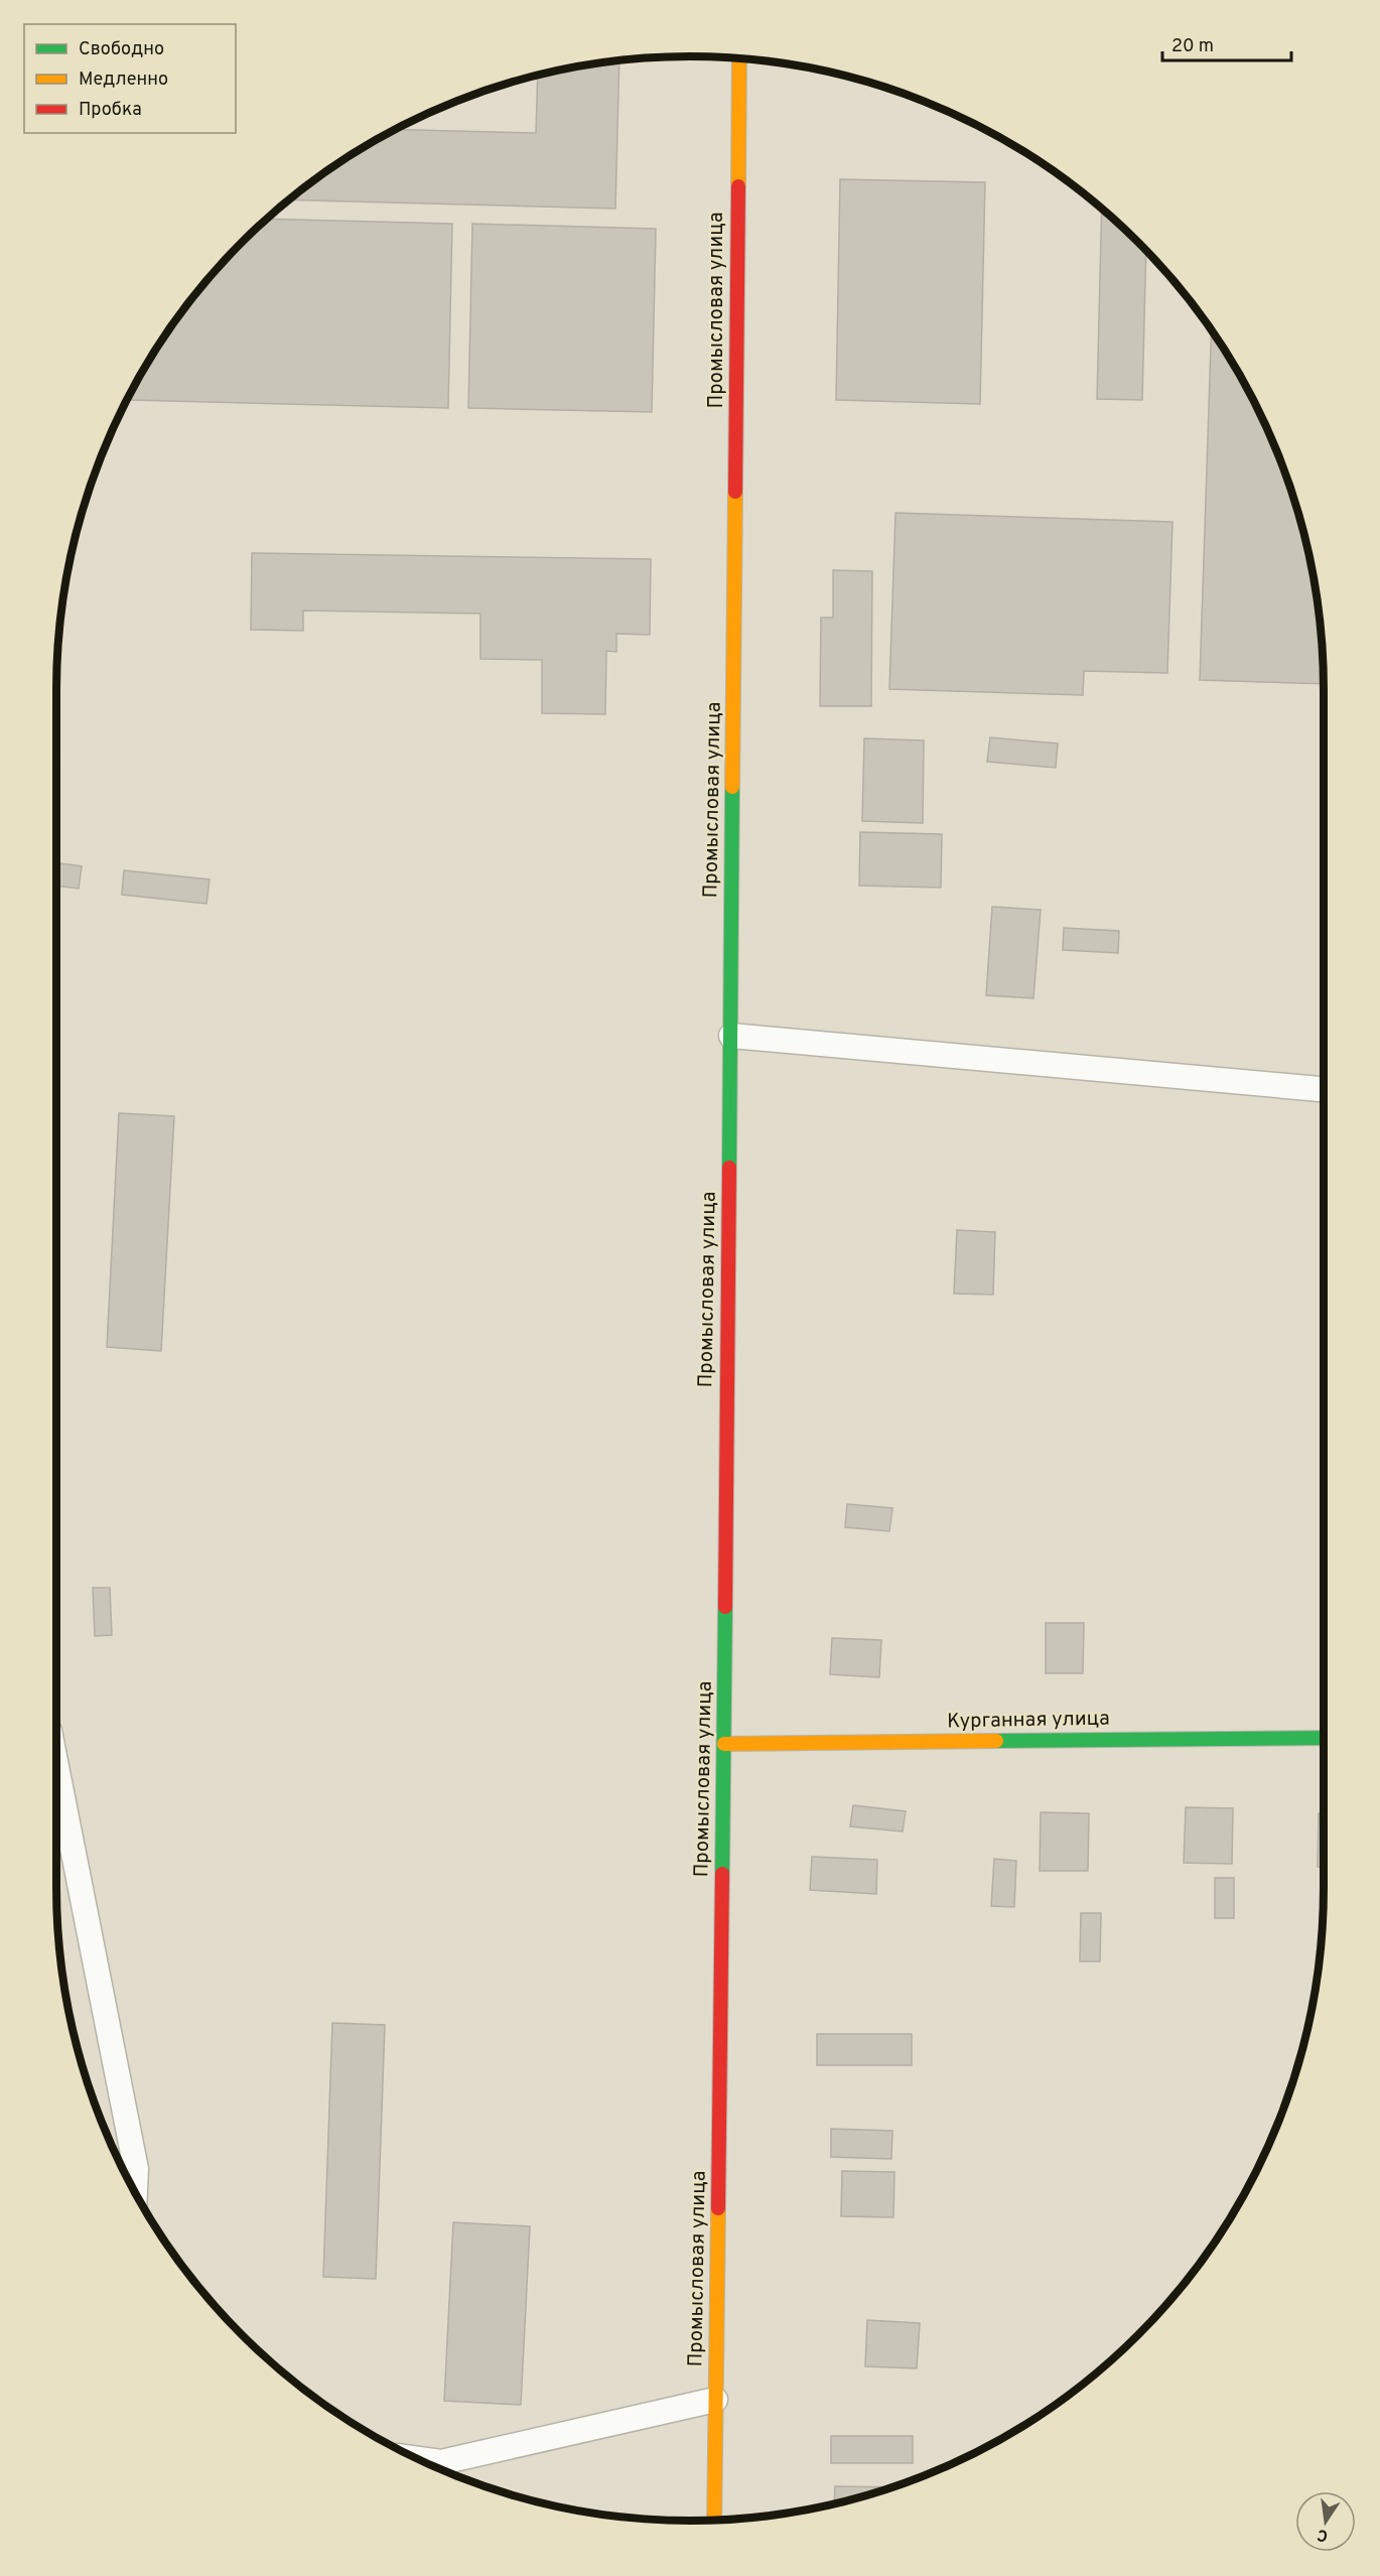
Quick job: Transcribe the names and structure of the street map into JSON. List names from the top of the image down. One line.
{"streets":{"main road":["Промысловая улица","Курганная улица"]},"crossings":[["Промысловая улица","Курганная улица"]],"legend":["Свободно","Медленно","Пробка"],"scale_bar":"20 m","north":"bottom"}
